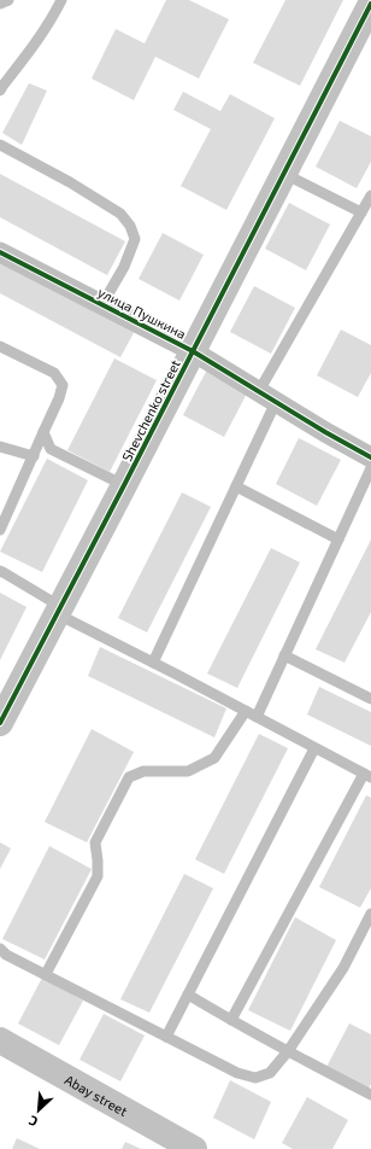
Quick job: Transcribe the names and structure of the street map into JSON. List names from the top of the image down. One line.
{"streets":{"street":["улица Пушкина","Shevchenko street","Abay street"]},"crossings":[["улица Пушкина","Shevchenko street"]],"north":"bottom left"}
